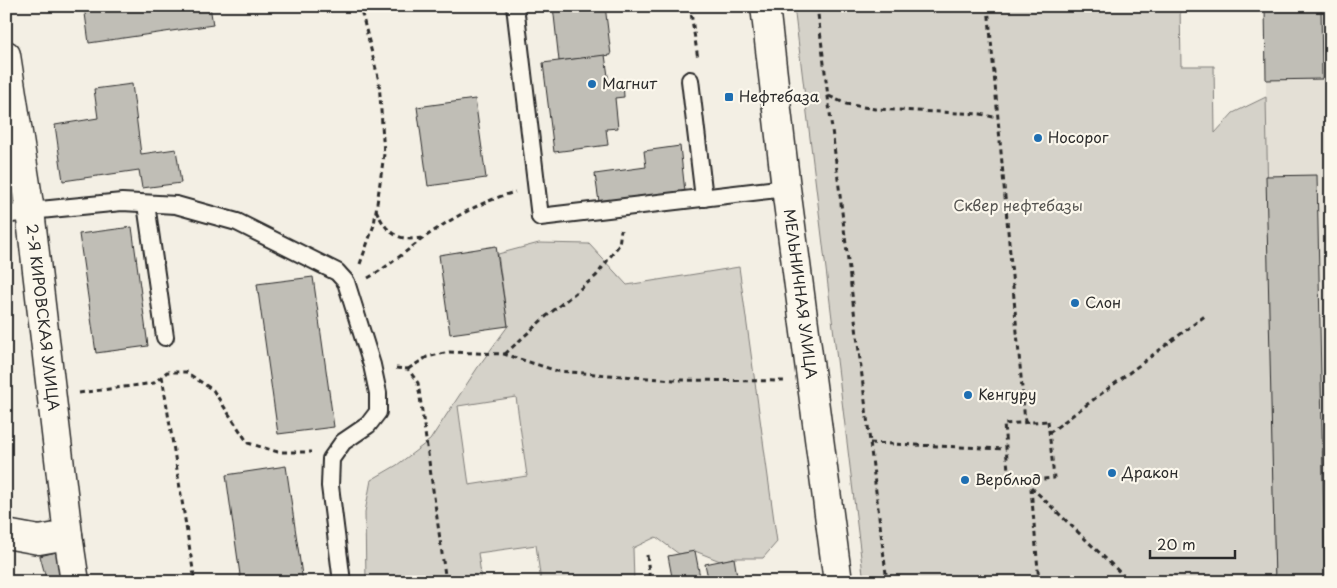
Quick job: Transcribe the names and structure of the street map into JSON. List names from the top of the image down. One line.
{"streets":{"street":["МЕЛЬНИЧНАЯ УЛИЦА","2-Я КИРОВСКАЯ УЛИЦА"]},"parks":["Сквер нефтебазы"],"places":{"other":["Магнит","Носорог","Слон","Кенгуру","Дракон","Верблюд"],"transit":["Нефтебаза"]},"scale_bar":"20 m"}
